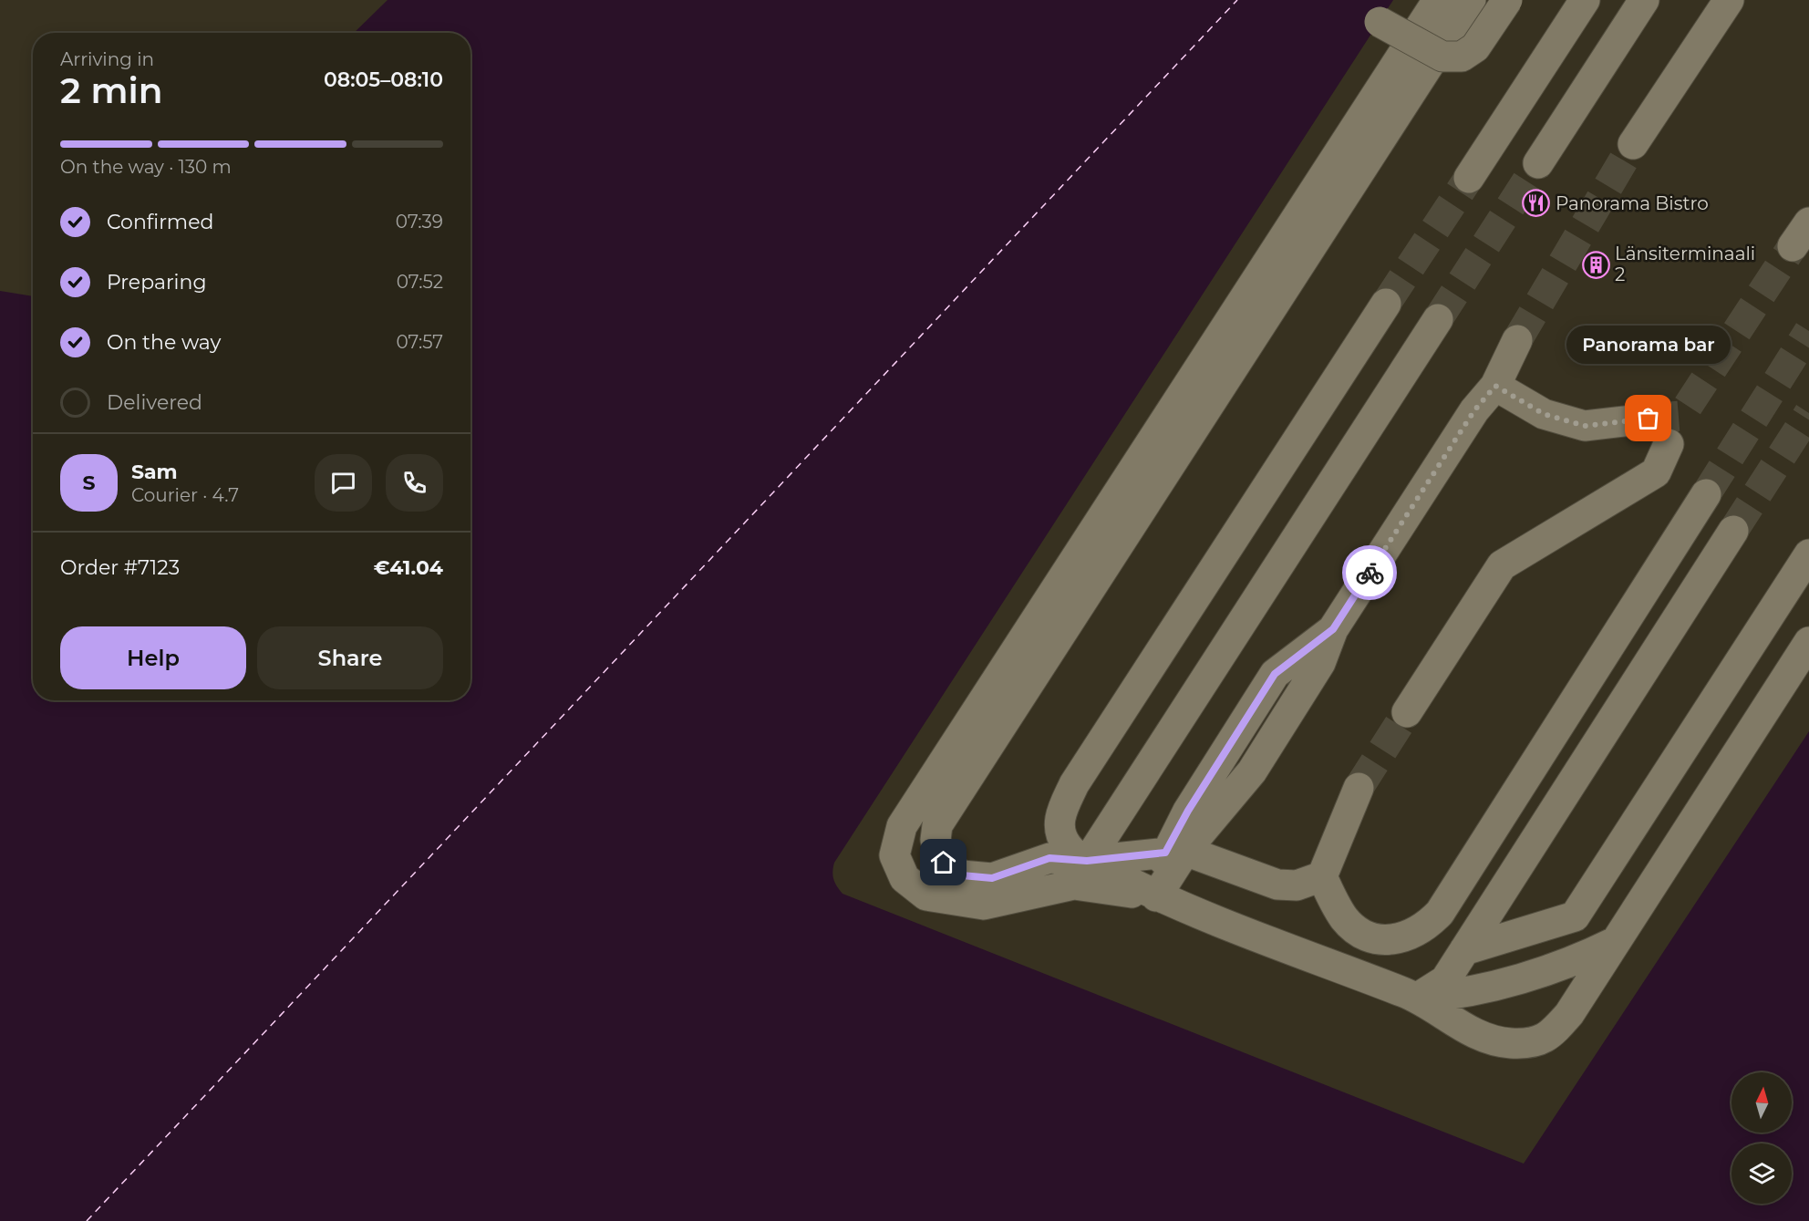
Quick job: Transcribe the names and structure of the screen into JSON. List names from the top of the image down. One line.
{"places":{"restaurant":["Panorama Bistro"],"building":["Länsiterminaali 2"],"other":["Panorama bar"]},"north":"top","page":{"heading":["2 min","Arriving in","08:05–08:10"],"panel":["Sam","Courier · 4.7","Order #7123","€41.04"],"bar":"On the way · 130 m","list":[["Confirmed","07:39"],["Preparing","07:52"],["On the way","07:57"],"Delivered"],"bubble":"Panorama bar","round":"S","buttons":["Help","Share"]}}
